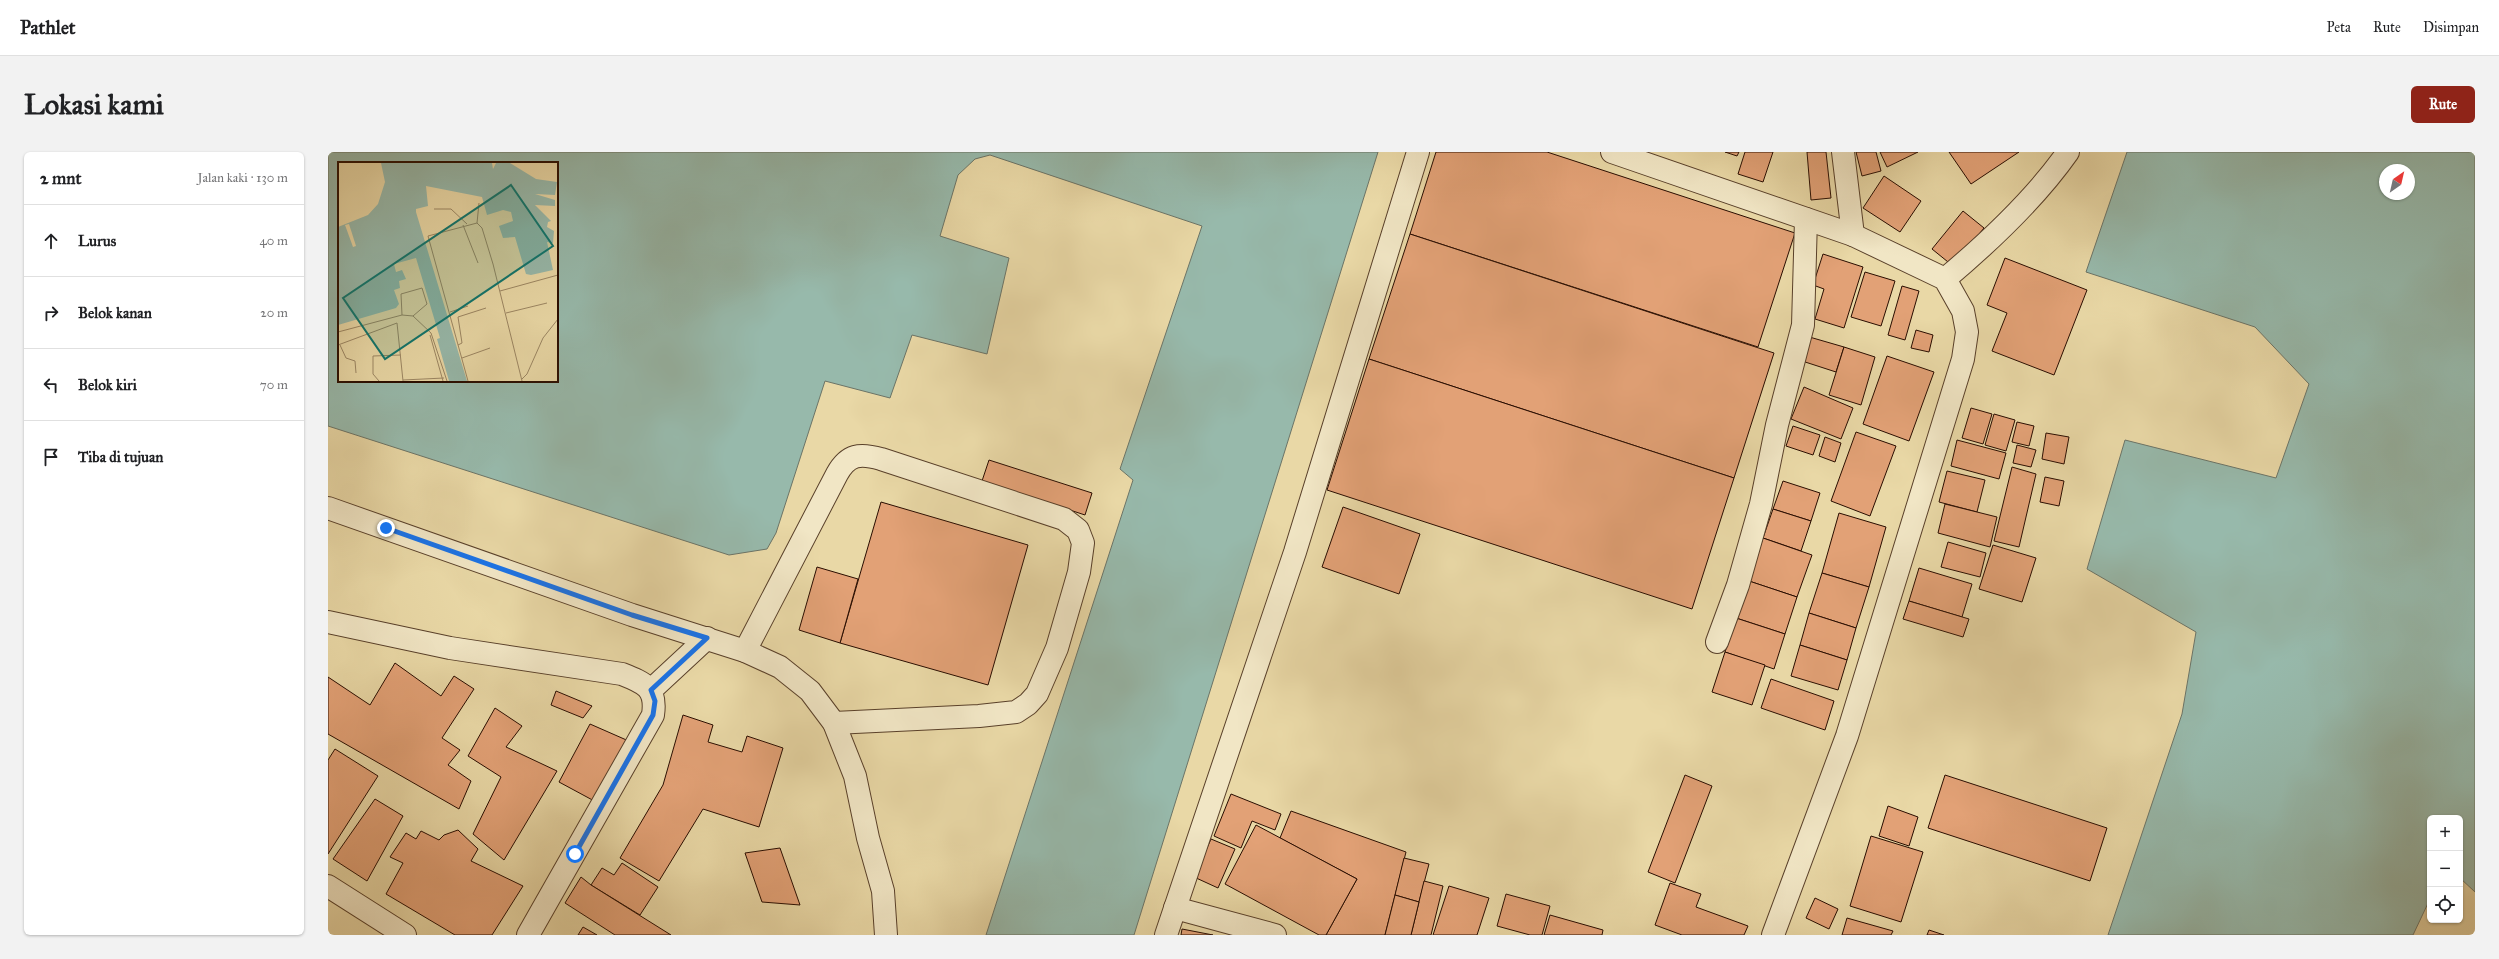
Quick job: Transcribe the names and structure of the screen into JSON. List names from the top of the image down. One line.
{"north":"top right","page":{"header":"Pathlet","nav":["Peta","Rute","Disimpan"],"buttons":"Rute","title":"Lokasi kami","heading":["2 mnt","Jalan kaki · 130 m"],"list":[["Lurus","40 m"],["Belok kanan","20 m"],["Belok kiri","70 m"],"Tiba di tujuan"],"map_buttons":["+","−"]}}
